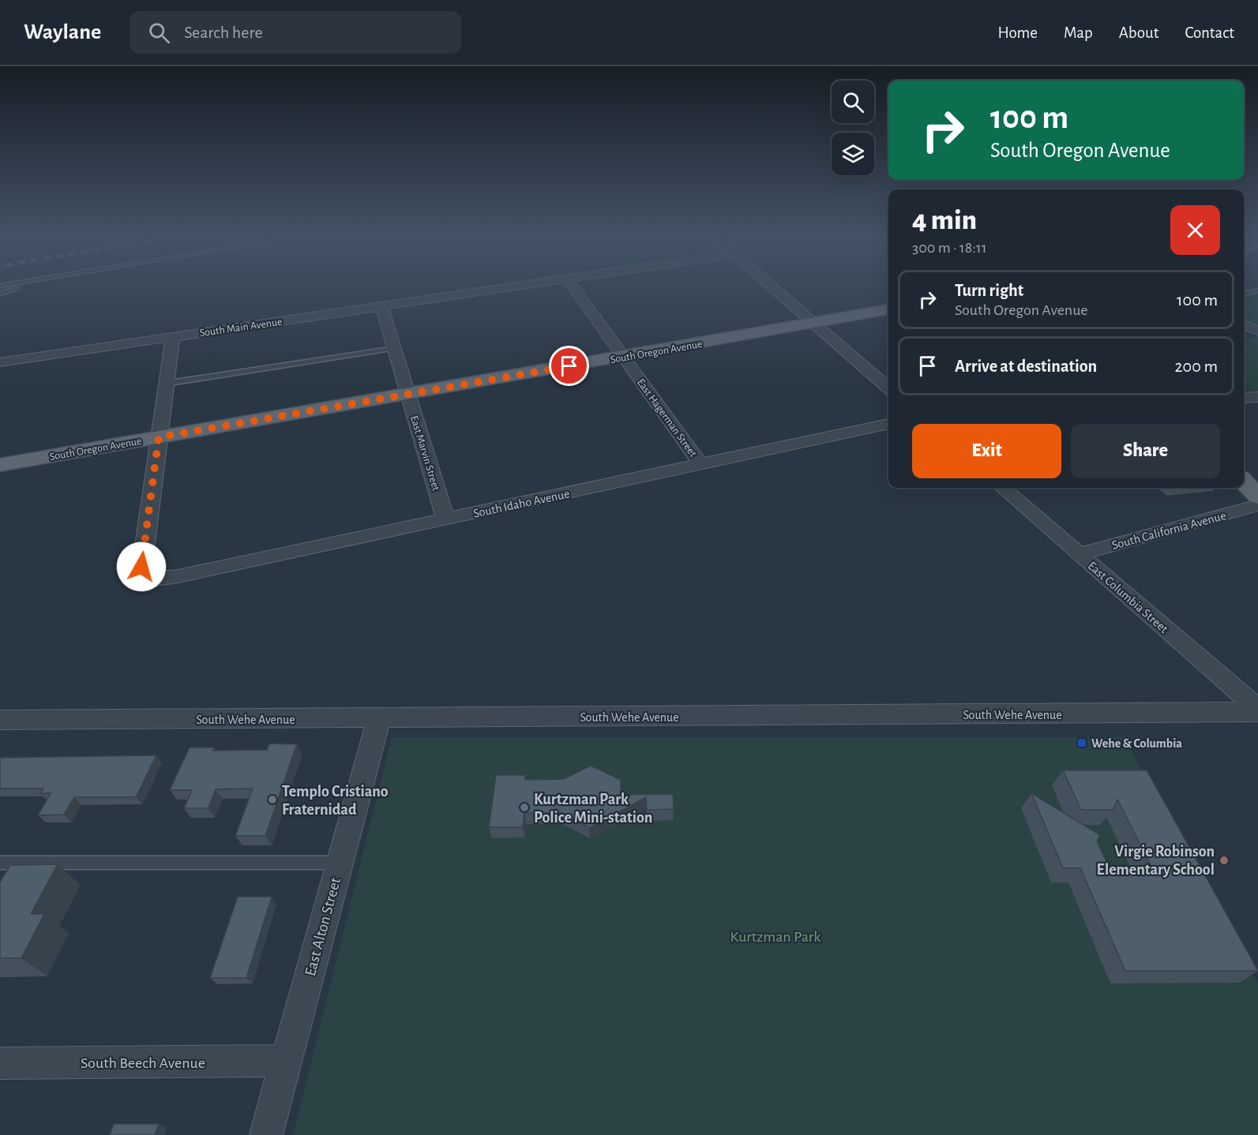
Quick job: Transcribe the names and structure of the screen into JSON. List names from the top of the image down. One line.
{"streets":{"main road":["South Oregon Avenue"],"street":["South Main Avenue","East Hagerman Street","East Marvin Street","South Idaho Avenue","South California Avenue","East Columbia Street","South Wehe Avenue","East Alton Street","South Beech Avenue"]},"crossings":[["South Main Avenue","East Marvin Street"],["South Oregon Avenue","East Hagerman Street"],["South Oregon Avenue","East Marvin Street"],["South Oregon Avenue","South Idaho Avenue"],["East Hagerman Street","South Idaho Avenue"],["East Marvin Street","South Idaho Avenue"],["South California Avenue","East Columbia Street"],["East Columbia Street","South Wehe Avenue"],["South Wehe Avenue","East Alton Street"],["East Alton Street","South Beech Avenue"]],"parks":["Kurtzman Park"],"places":{"transit":["Wehe & Columbia"],"other":["Templo Cristiano Fraternidad","Kurtzman Park Police Mini-station","Virgie Robinson Elementary School"]},"page":{"header":"Waylane","search":"Search here","nav":["Home","Map","About","Contact"],"turn":["100 m","South Oregon Avenue"],"heading":["4 min","300 m · 18:11"],"list":[{"name":"Turn right","note":"South Oregon Avenue","value":"100 m"},{"name":"Arrive at destination","value":"200 m"}],"buttons":["Exit","Share"]}}
